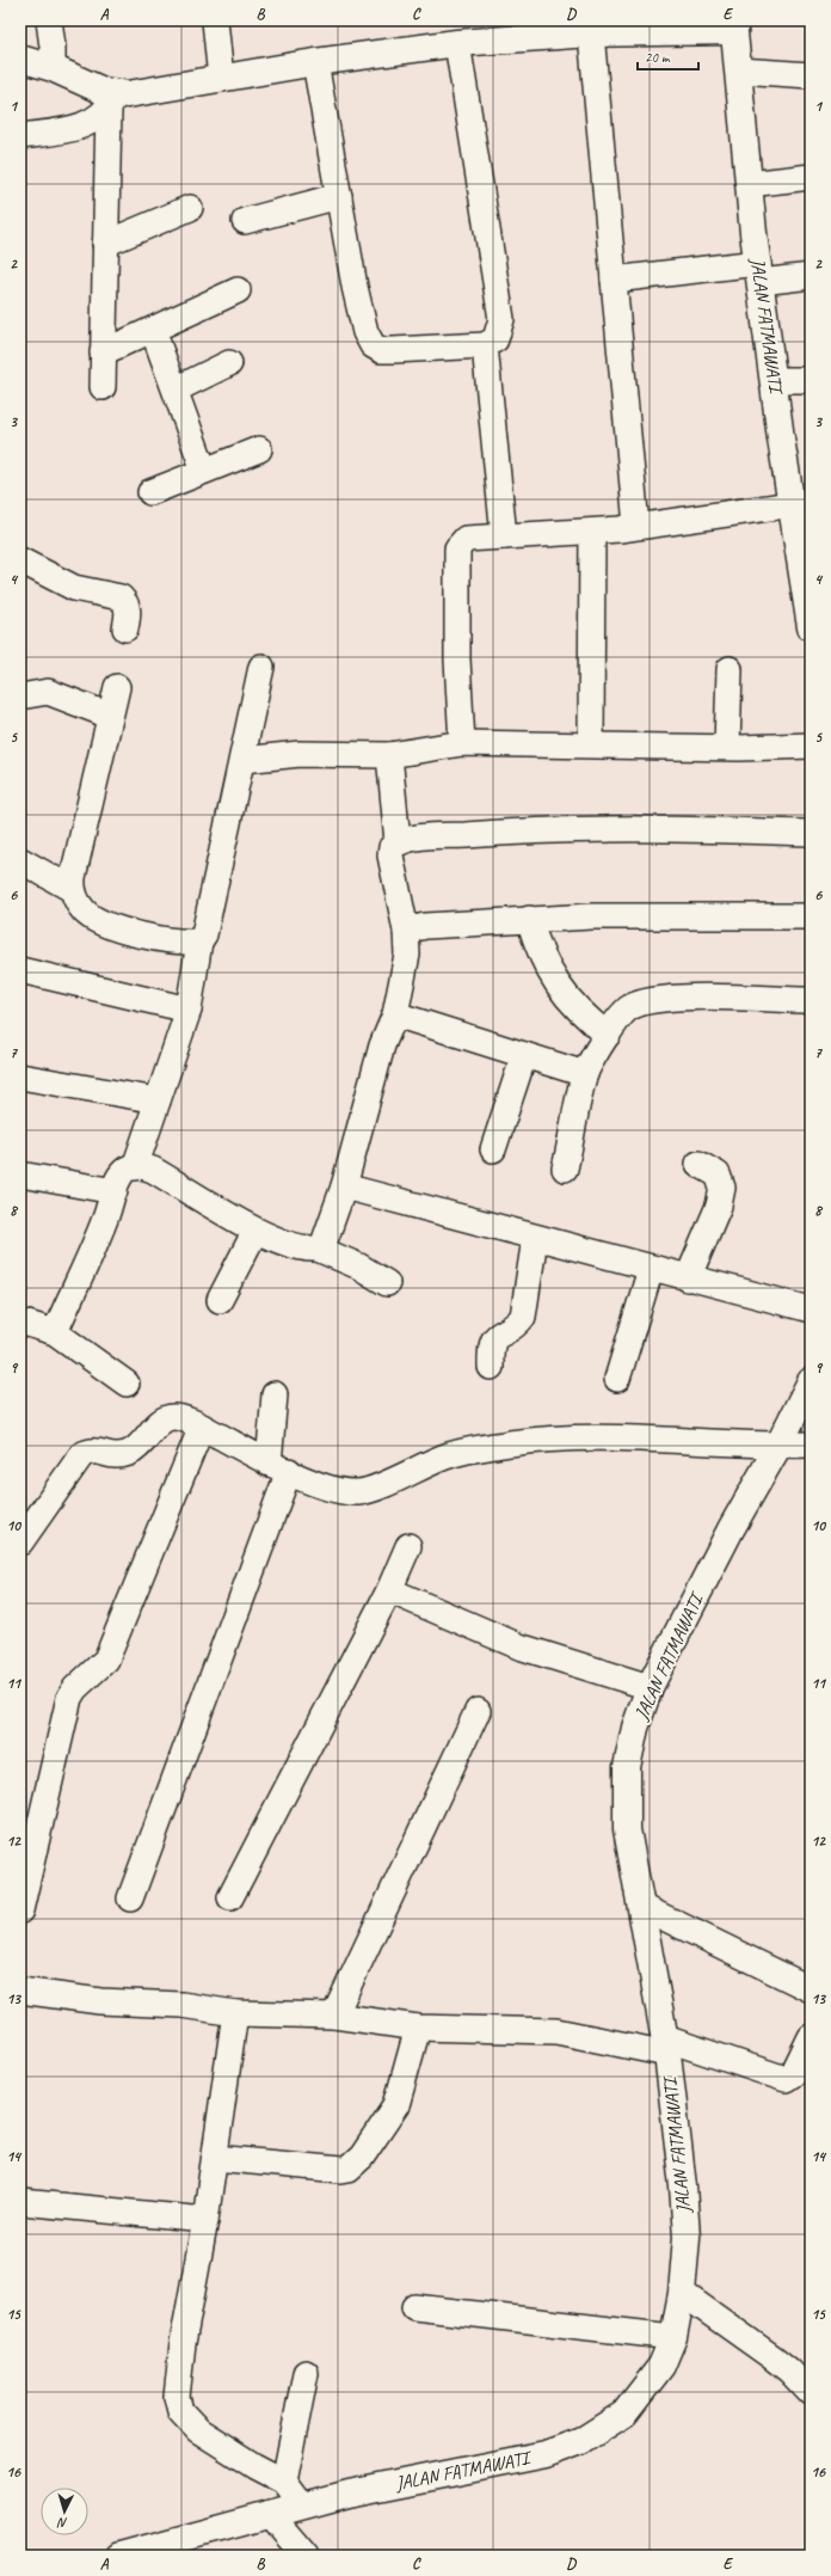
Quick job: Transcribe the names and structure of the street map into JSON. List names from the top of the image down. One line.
{"streets":{"street":["JALAN FATMAWATI"]},"scale_bar":"20 m","north":"bottom","grid":{"columns":["A","B","C","D","E"],"rows":["1","2","3","4","5","6","7","8","9","10","11","12","13","14","15","16"]}}
